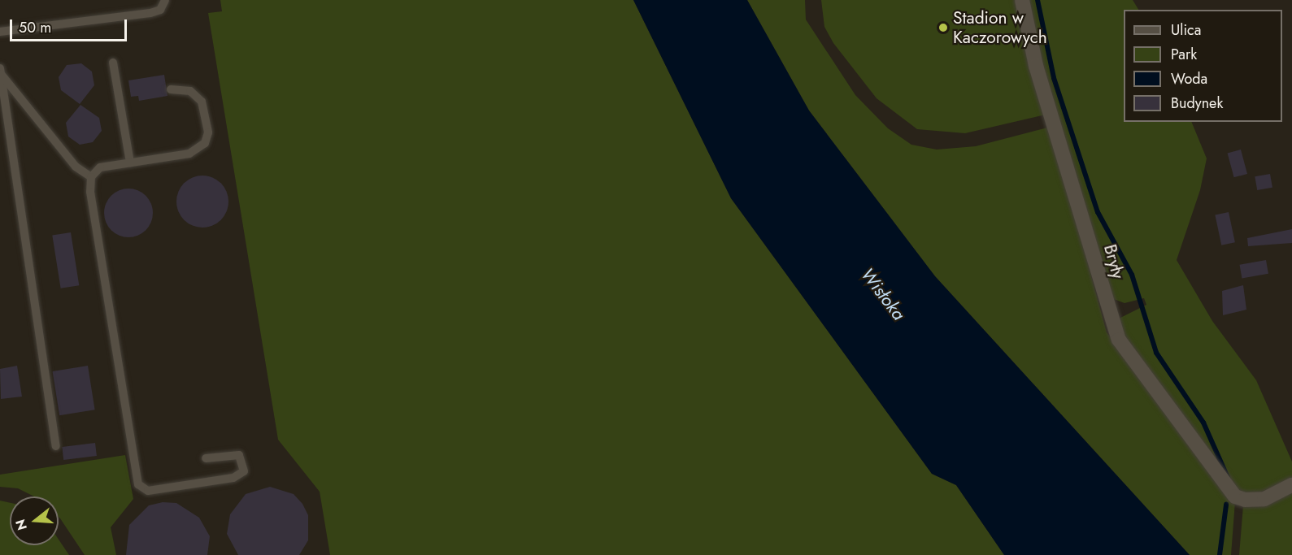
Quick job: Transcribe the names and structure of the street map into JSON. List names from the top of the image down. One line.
{"streets":{"street":["Bryły"]},"water":["Wisłoka"],"places":["Stadion w Kaczorowych"],"legend":["Ulica","Park","Woda","Budynek"],"scale_bar":"50 m","north":"left"}
